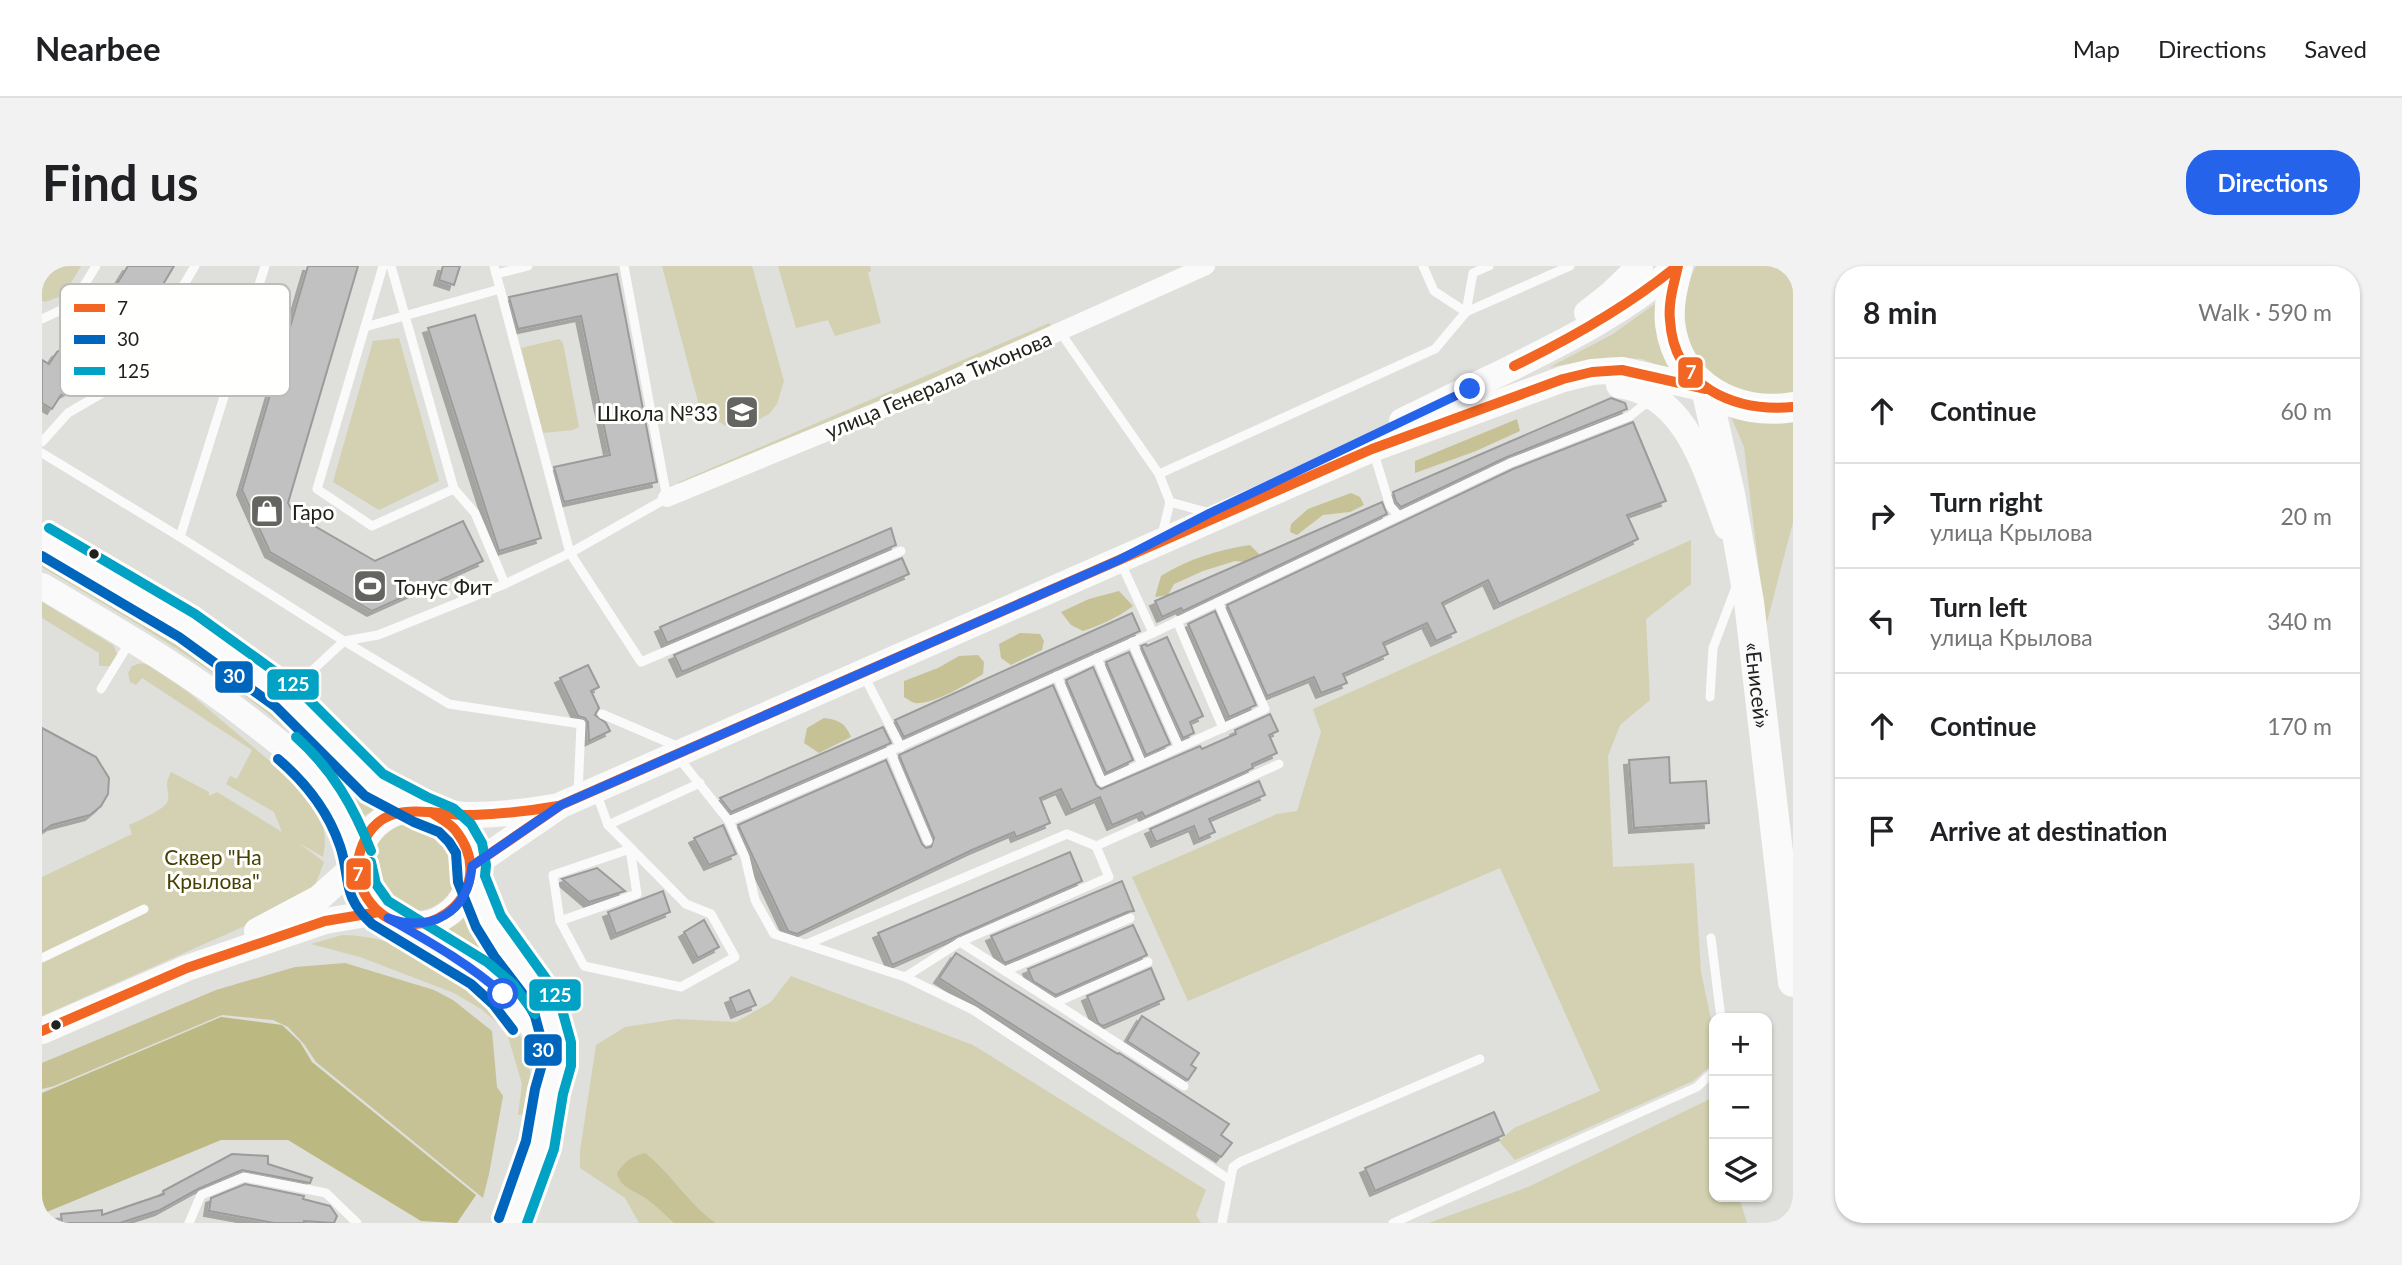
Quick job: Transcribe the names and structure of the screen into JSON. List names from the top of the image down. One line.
{"streets":{"highway":["«Енисей»"],"street":["улица Генерала Тихонова"]},"parks":["Сквер \"На Крылова\""],"places":{"school or university":["Школа №33"],"shop":["Гаро"],"sports":["Тонус Фит"]},"lines":["transit line 7","transit line 125","transit line 30"],"legend":["7","30","125"],"page":{"header":"Nearbee","nav":["Map","Directions","Saved"],"buttons":"Directions","title":"Find us","heading":["8 min","Walk · 590 m"],"list":[["Continue","60 m"],["Turn right","улица Крылова","20 m"],["Turn left","улица Крылова","340 m"],["Continue","170 m"],"Arrive at destination"],"map_buttons":["+","−"]}}
